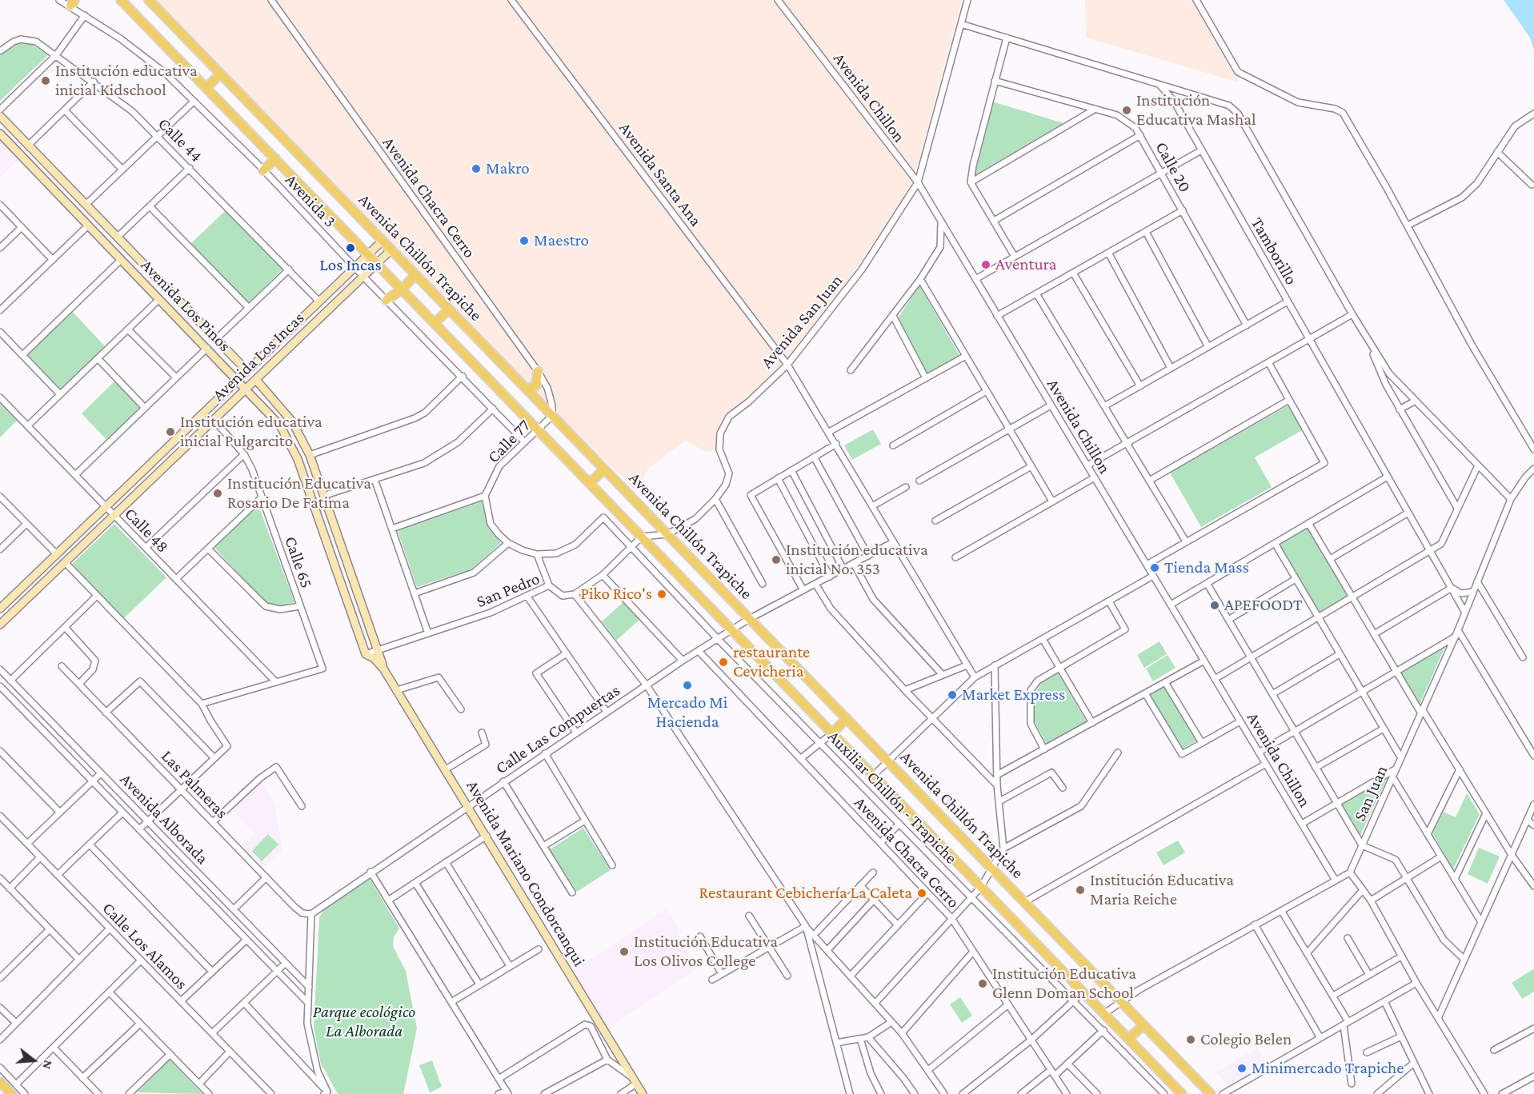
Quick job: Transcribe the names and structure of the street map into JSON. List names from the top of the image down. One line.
{"streets":{"main road":["Avenida Chillón Trapiche"],"street":["Avenida Chillon","Calle 44","Calle 20","Avenida Santa Ana","Avenida Chacra Cerro","Avenida 3","Tamborillo","Avenida Los Pinos","Avenida San Juan","Avenida Los Incas","Calle 77","Calle 48","Calle 65","San Pedro","Calle Las Compuertas","Las Palmeras","San Juan","Auxiliar Chillón - Trapiche","Avenida Alborada","Avenida Mariano Condorcanqui","Calle Los Alamos"]},"crossings":[["Avenida Chillon","Avenida San Juan"],["Calle 44","Avenida Los Incas"],["Avenida Santa Ana","Avenida San Juan"],["Avenida Santa Ana","Calle Las Compuertas"],["Avenida Chacra Cerro","Avenida Chillón Trapiche"],["Avenida Chacra Cerro","Calle 77"],["Avenida Chacra Cerro","Calle Las Compuertas"],["Avenida 3","Avenida Los Incas"],["Avenida 3","Calle 77"],["Tamborillo","San Juan"],["Avenida Chillón Trapiche","Avenida San Juan"],["Avenida Chillón Trapiche","Avenida Los Incas"],["Avenida Chillón Trapiche","Calle 77"],["Avenida Chillón Trapiche","Calle Las Compuertas"],["Avenida Los Pinos","Avenida Los Incas"],["Avenida Los Pinos","San Pedro"],["Avenida Los Pinos","Avenida Mariano Condorcanqui"],["Avenida Los Incas","Calle 48"],["Avenida Los Incas","Calle 65"],["Calle 48","Calle 65"],["San Pedro","Avenida Mariano Condorcanqui"],["Calle Las Compuertas","Las Palmeras"],["Calle Las Compuertas","Auxiliar Chillón - Trapiche"],["Calle Las Compuertas","Avenida Mariano Condorcanqui"]],"parks":["Parque ecológico La Alborada"],"places":["Institución educativa inicial Kidschool","Institución Educativa Mashal","Makro","Maestro","Los Incas","Aventura","Institución educativa inicial Pulgarcito","Institución Educativa Rosario De Fatima","Institución educativa inicial No. 353","Tienda Mass","Piko Rico's","APEFOODT","restaurante Cevicheria","Mercado Mi Hacienda","Market Express","Institución Educativa Maria Reiche","Restaurant Cebichería La Caleta","Institución Educativa Los Olivos College","Institución Educativa Glenn Doman School","Colegio Belen","Minimercado Trapiche"],"north":"right"}
